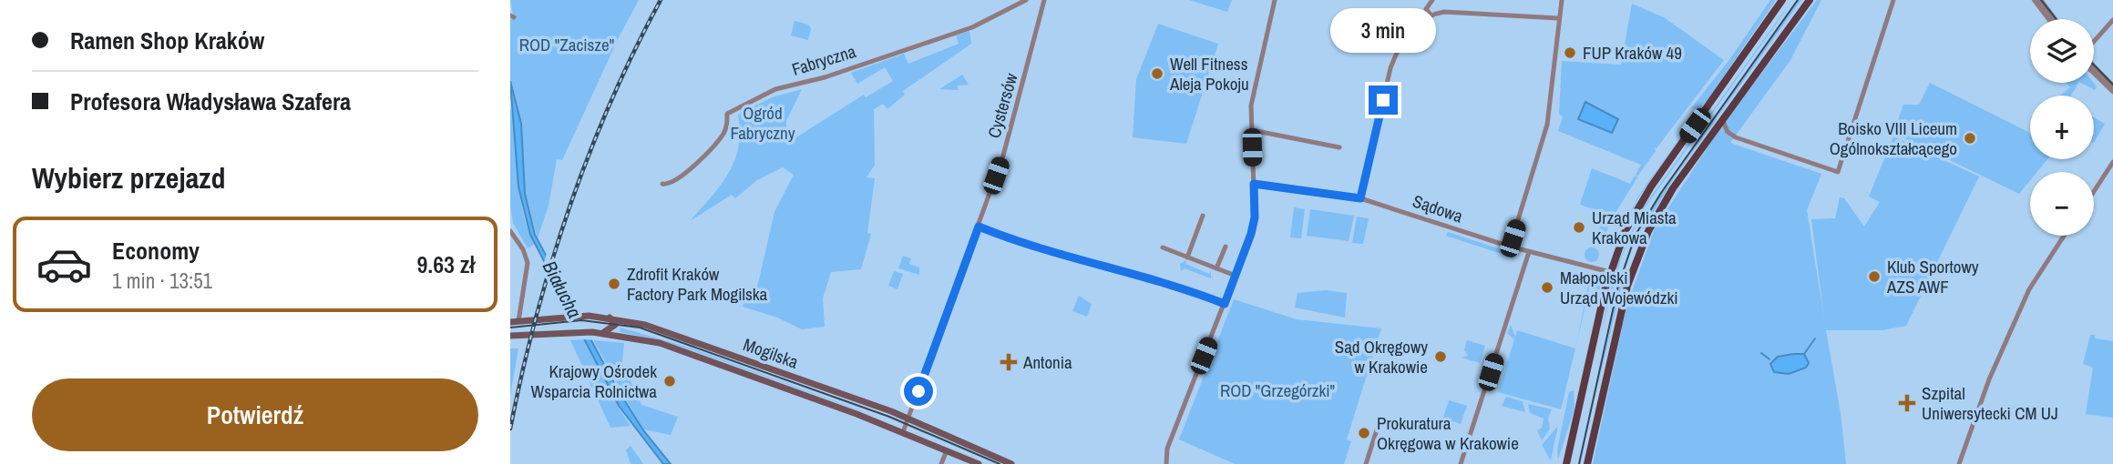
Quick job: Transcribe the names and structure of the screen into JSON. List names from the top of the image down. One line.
{"streets":{"main road":["Mogilska"],"street":["Fabryczna","Cystersów","Sądowa"]},"crossings":[["Cystersów","Mogilska"]],"water":["Białucha"],"parks":["ROD \"Zacisze\"","Ogród Fabryczny","ROD \"Grzegórzki\""],"places":{"other":["FUP Kraków 49","Well Fitness Aleja Pokoju","Boisko VIII Liceum Ogólnokształcącego","Urząd Miasta Krakowa","Klub Sportowy AZS AWF","Zdrofit Kraków Factory Park Mogilska","Małopolski Urząd Wojewódzki","Sąd Okręgowy w Krakowie","Krajowy Ośrodek Wsparcia Rolnictwa","Prokuratura Okręgowa w Krakowie"],"health":["Antonia","Szpital Uniwersytecki CM UJ"]},"page":{"banner":["Ramen Shop Kraków","Profesora Władysława Szafera"],"bubble":"3 min","map_buttons":["+","−"],"heading":"Wybierz przejazd","list":[{"name":"Economy","note":"1 min · 13:51","value":"9.63 zł"}],"buttons":"Potwierdź"}}
